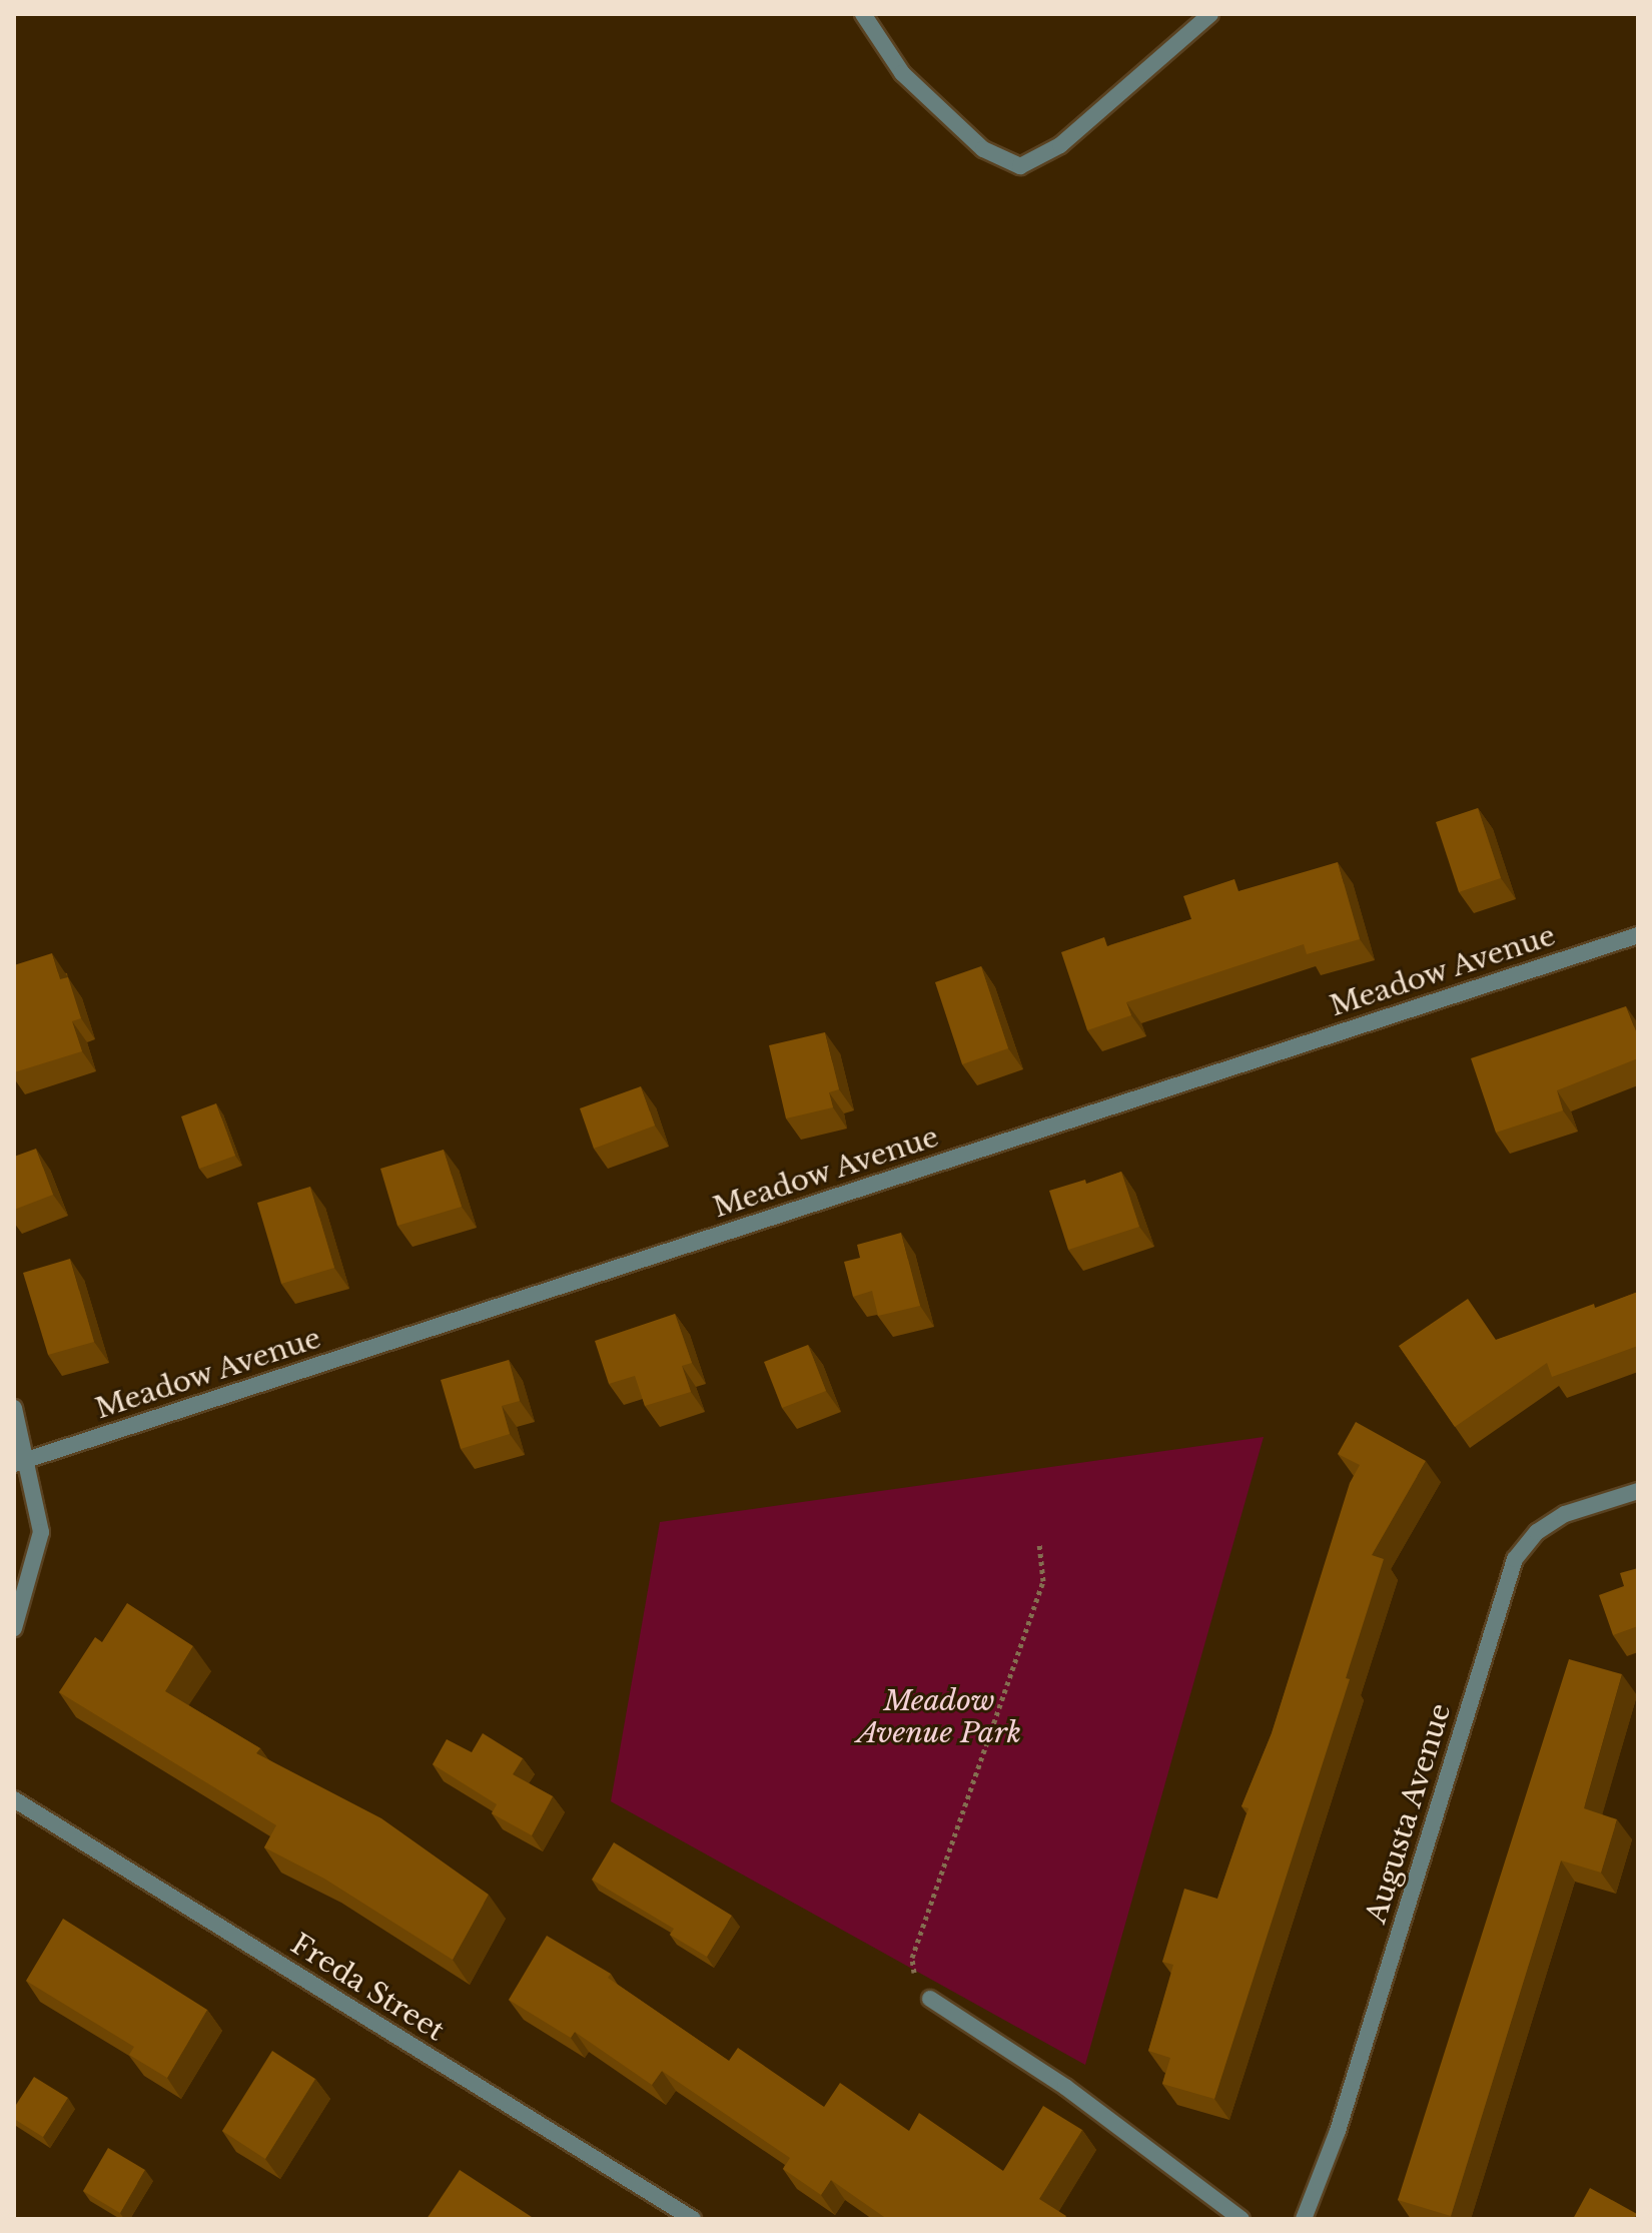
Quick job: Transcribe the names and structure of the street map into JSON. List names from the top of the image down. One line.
{"streets":{"street":["Meadow Avenue","Augusta Avenue","Freda Street"]},"parks":["Meadow Avenue Park"]}
